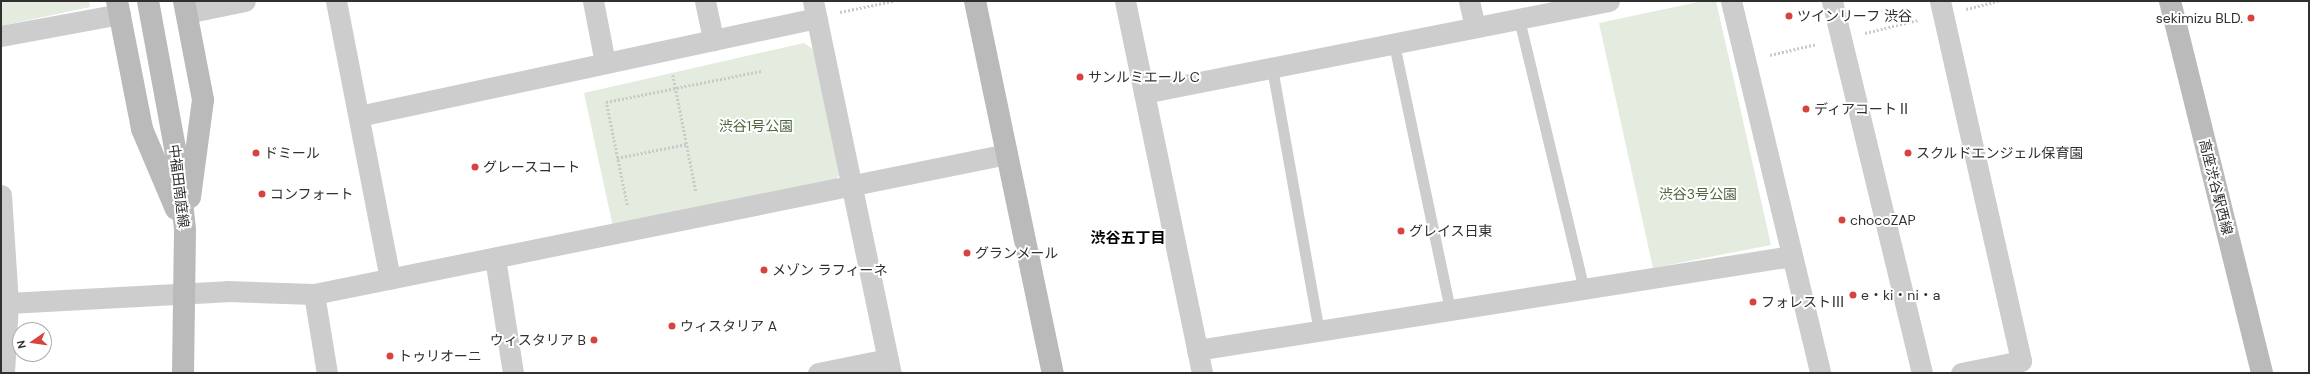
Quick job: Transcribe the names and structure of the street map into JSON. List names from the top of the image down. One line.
{"streets":{"street":["中福田南庭線","高座渋谷駅西線"]},"districts":["渋谷五丁目"],"parks":["渋谷1号公園","渋谷3号公園"],"places":["ツインリーフ 渋谷","sekimizu BLD.","サンルミエール C","ディアコートⅡ","ドミール","スクルドエンジェル保育園","グレースコート","コンフォート","chocoZAP","グレイス日東","グランメール","メゾン ラフィーネ","e・ki・ni・a","フォレストⅢ","ウィスタリア A","ウィスタリア B","トゥリオーニ"],"north":"left"}
